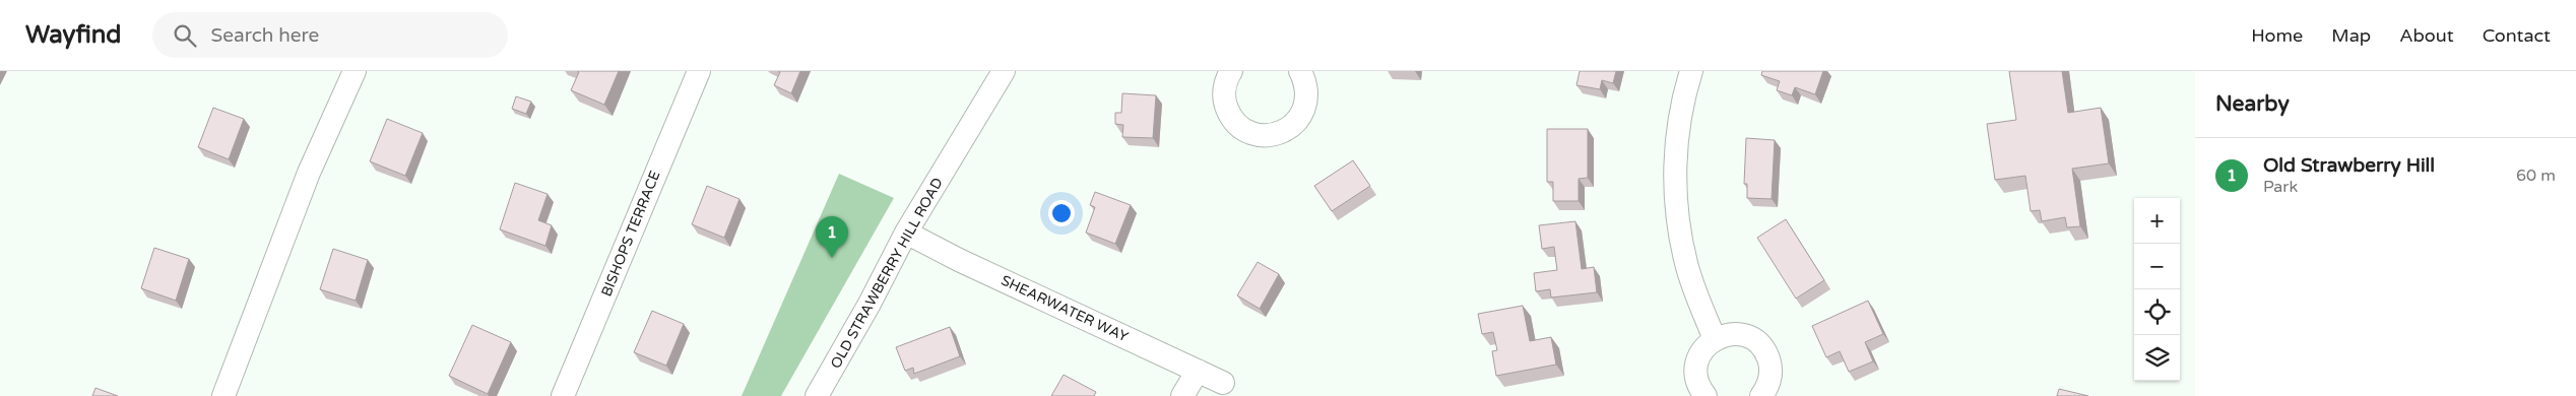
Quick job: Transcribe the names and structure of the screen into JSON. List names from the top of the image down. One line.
{"streets":{"street":["BISHOPS TERRACE","OLD STRAWBERRY HILL ROAD","SHEARWATER WAY"]},"crossings":[["OLD STRAWBERRY HILL ROAD","SHEARWATER WAY"]],"page":{"header":"Wayfind","search":"Search here","nav":["Home","Map","About","Contact"],"heading":"Nearby","list":[{"mark":"1","name":"Old Strawberry Hill","note":"Park","value":"60 m"}],"map_buttons":["+","−"],"pins":"1"}}
